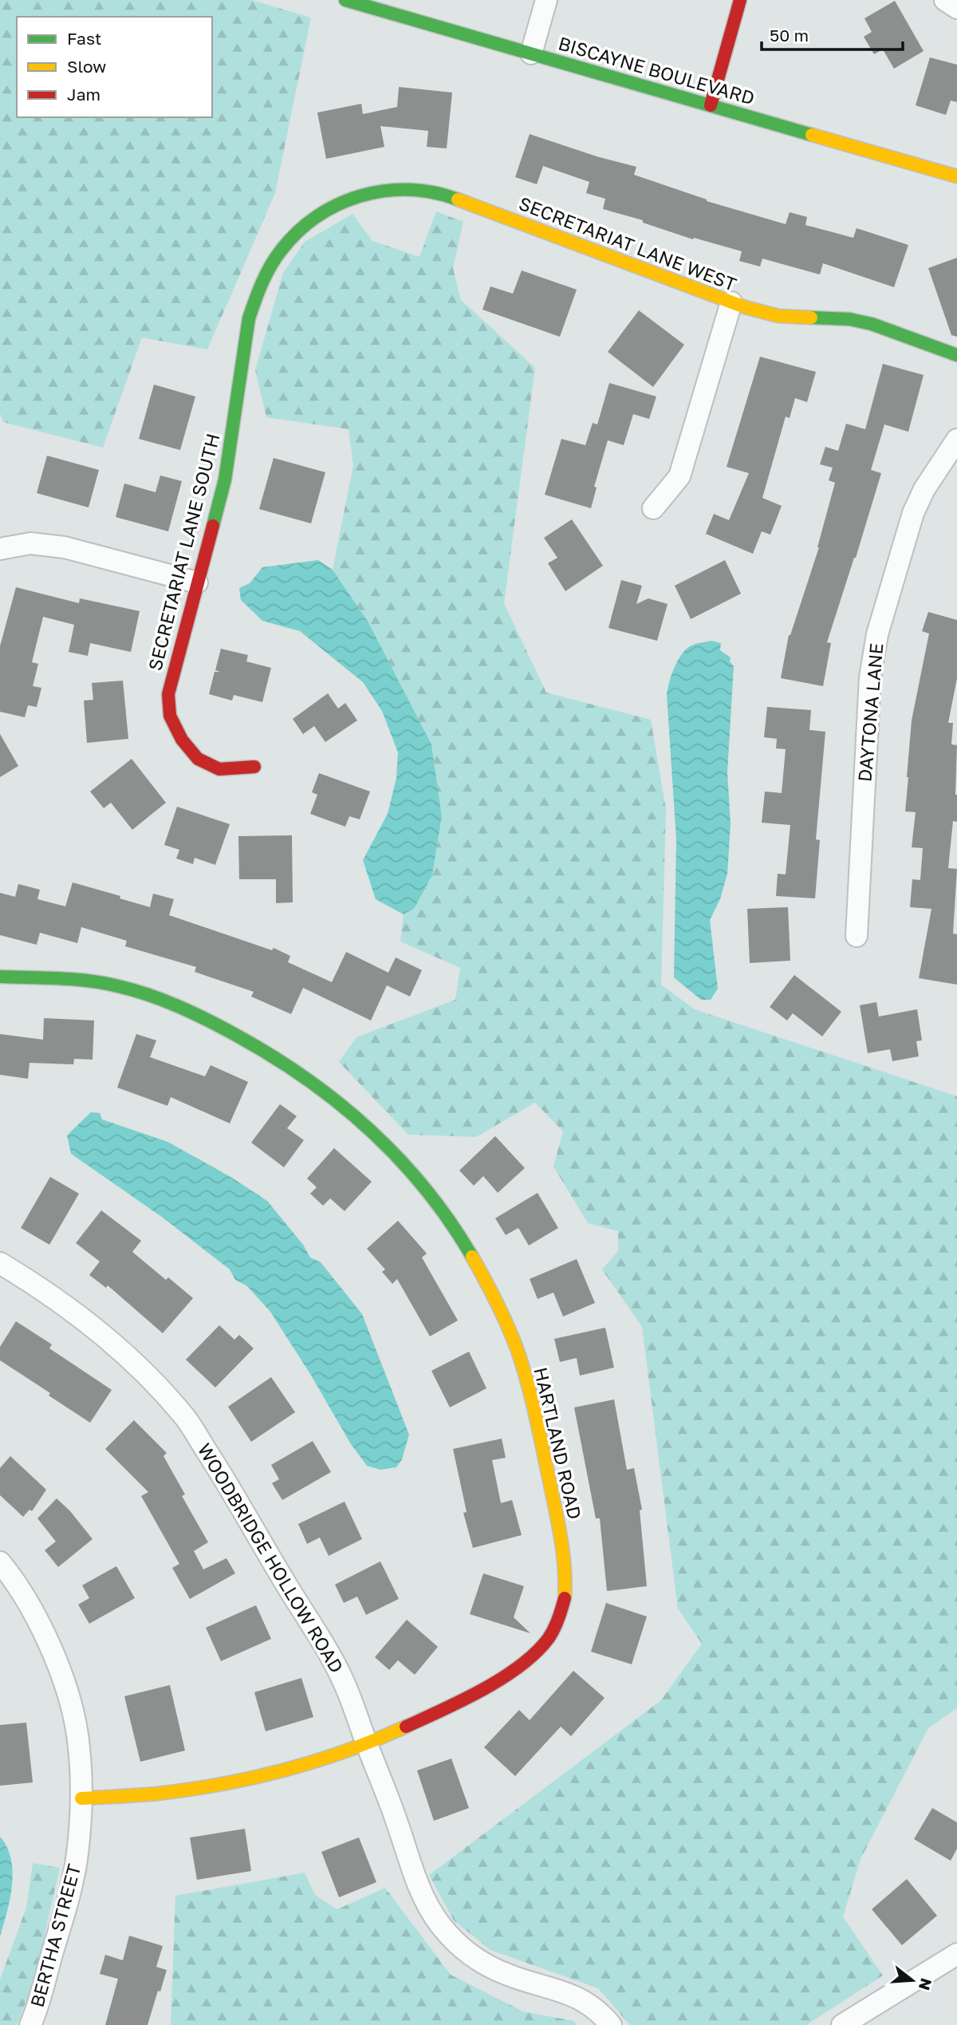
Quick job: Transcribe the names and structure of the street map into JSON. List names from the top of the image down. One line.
{"streets":{"street":["BISCAYNE BOULEVARD","SECRETARIAT LANE WEST","SECRETARIAT LANE SOUTH","DAYTONA LANE","HARTLAND ROAD","WOODBRIDGE HOLLOW ROAD","BERTHA STREET"]},"crossings":[["SECRETARIAT LANE WEST","SECRETARIAT LANE SOUTH"],["HARTLAND ROAD","WOODBRIDGE HOLLOW ROAD"],["HARTLAND ROAD","BERTHA STREET"]],"legend":["Fast","Slow","Jam"],"scale_bar":"50 m","north":"right"}
